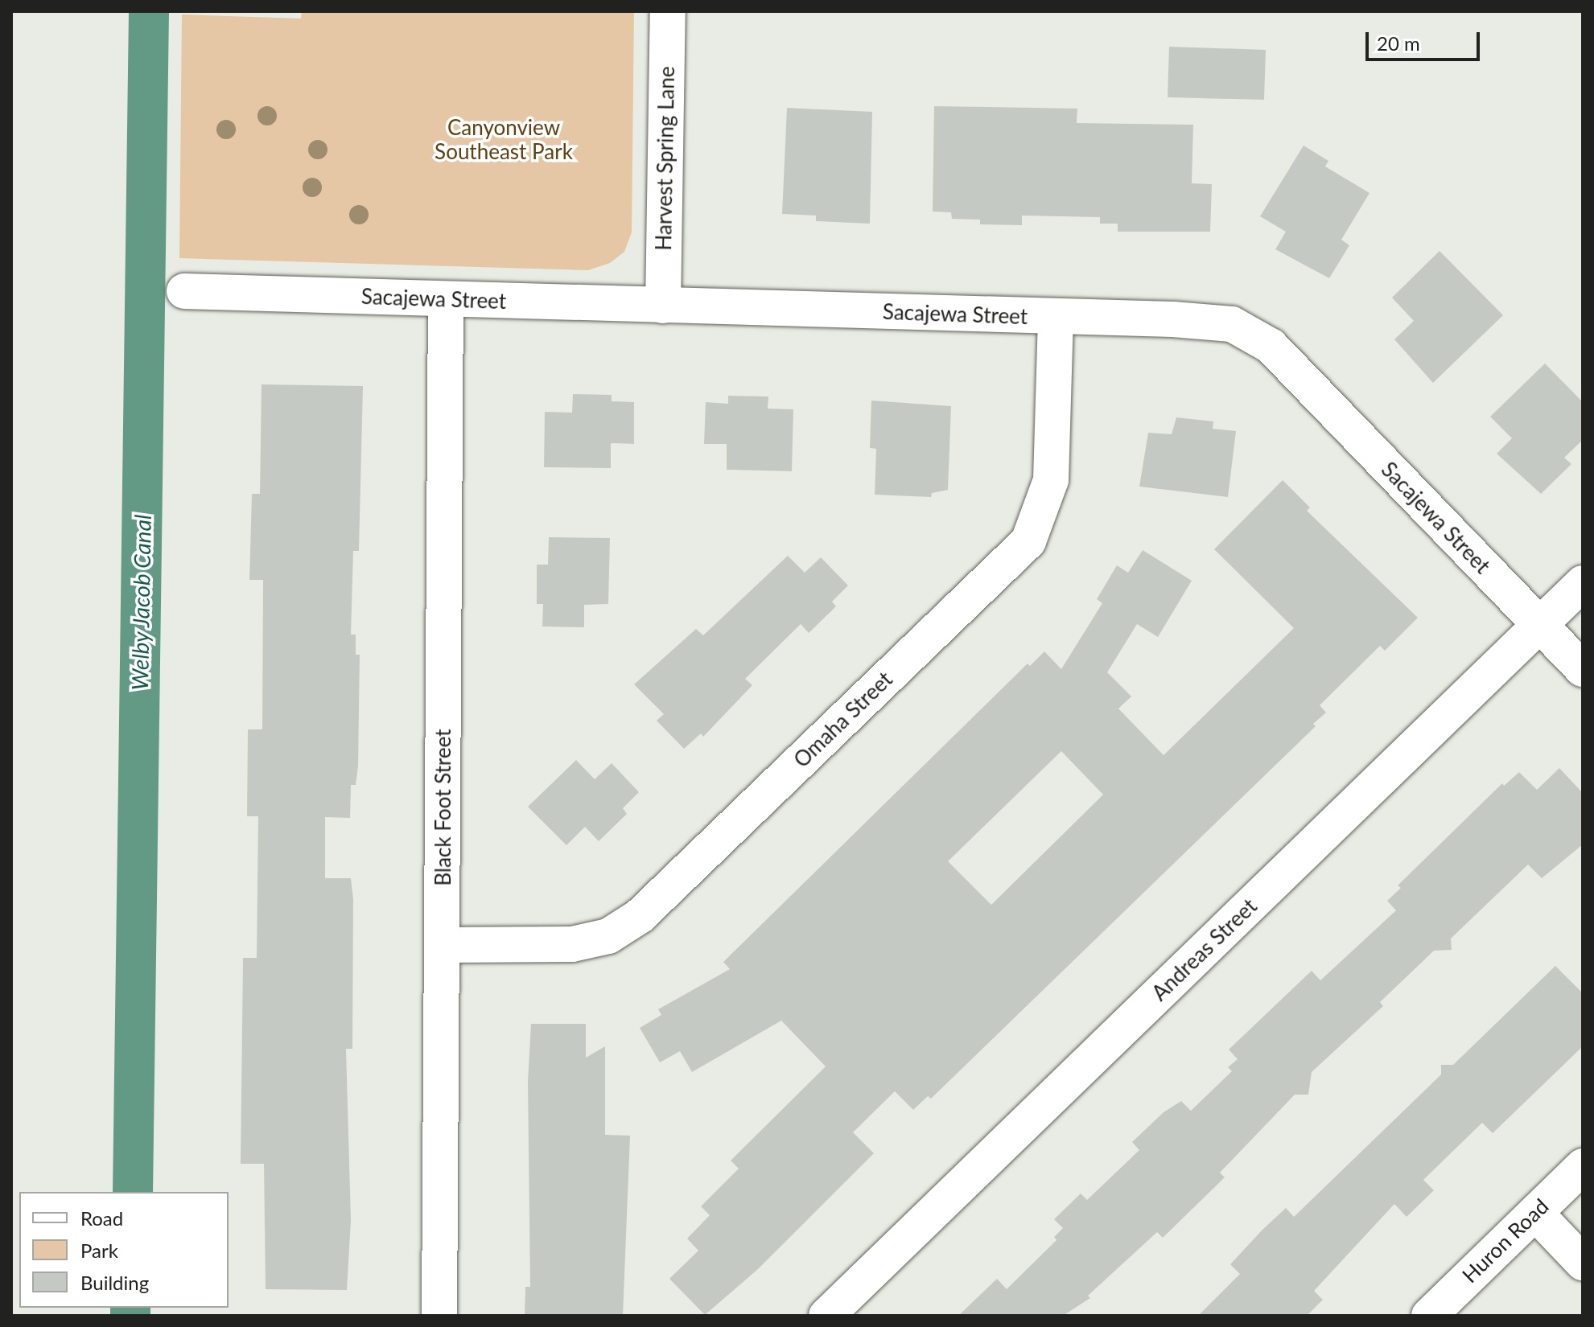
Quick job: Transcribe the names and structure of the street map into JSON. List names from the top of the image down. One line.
{"streets":{"street":["Harvest Spring Lane","Sacajewa Street","Omaha Street","Black Foot Street","Andreas Street","Huron Road"]},"crossings":[["Harvest Spring Lane","Sacajewa Street"],["Sacajewa Street","Omaha Street"],["Sacajewa Street","Black Foot Street"],["Sacajewa Street","Andreas Street"],["Omaha Street","Black Foot Street"]],"water":["Welby Jacob Canal"],"parks":["Canyonview Southeast Park"],"legend":["Road","Park","Building"],"scale_bar":"20 m"}
